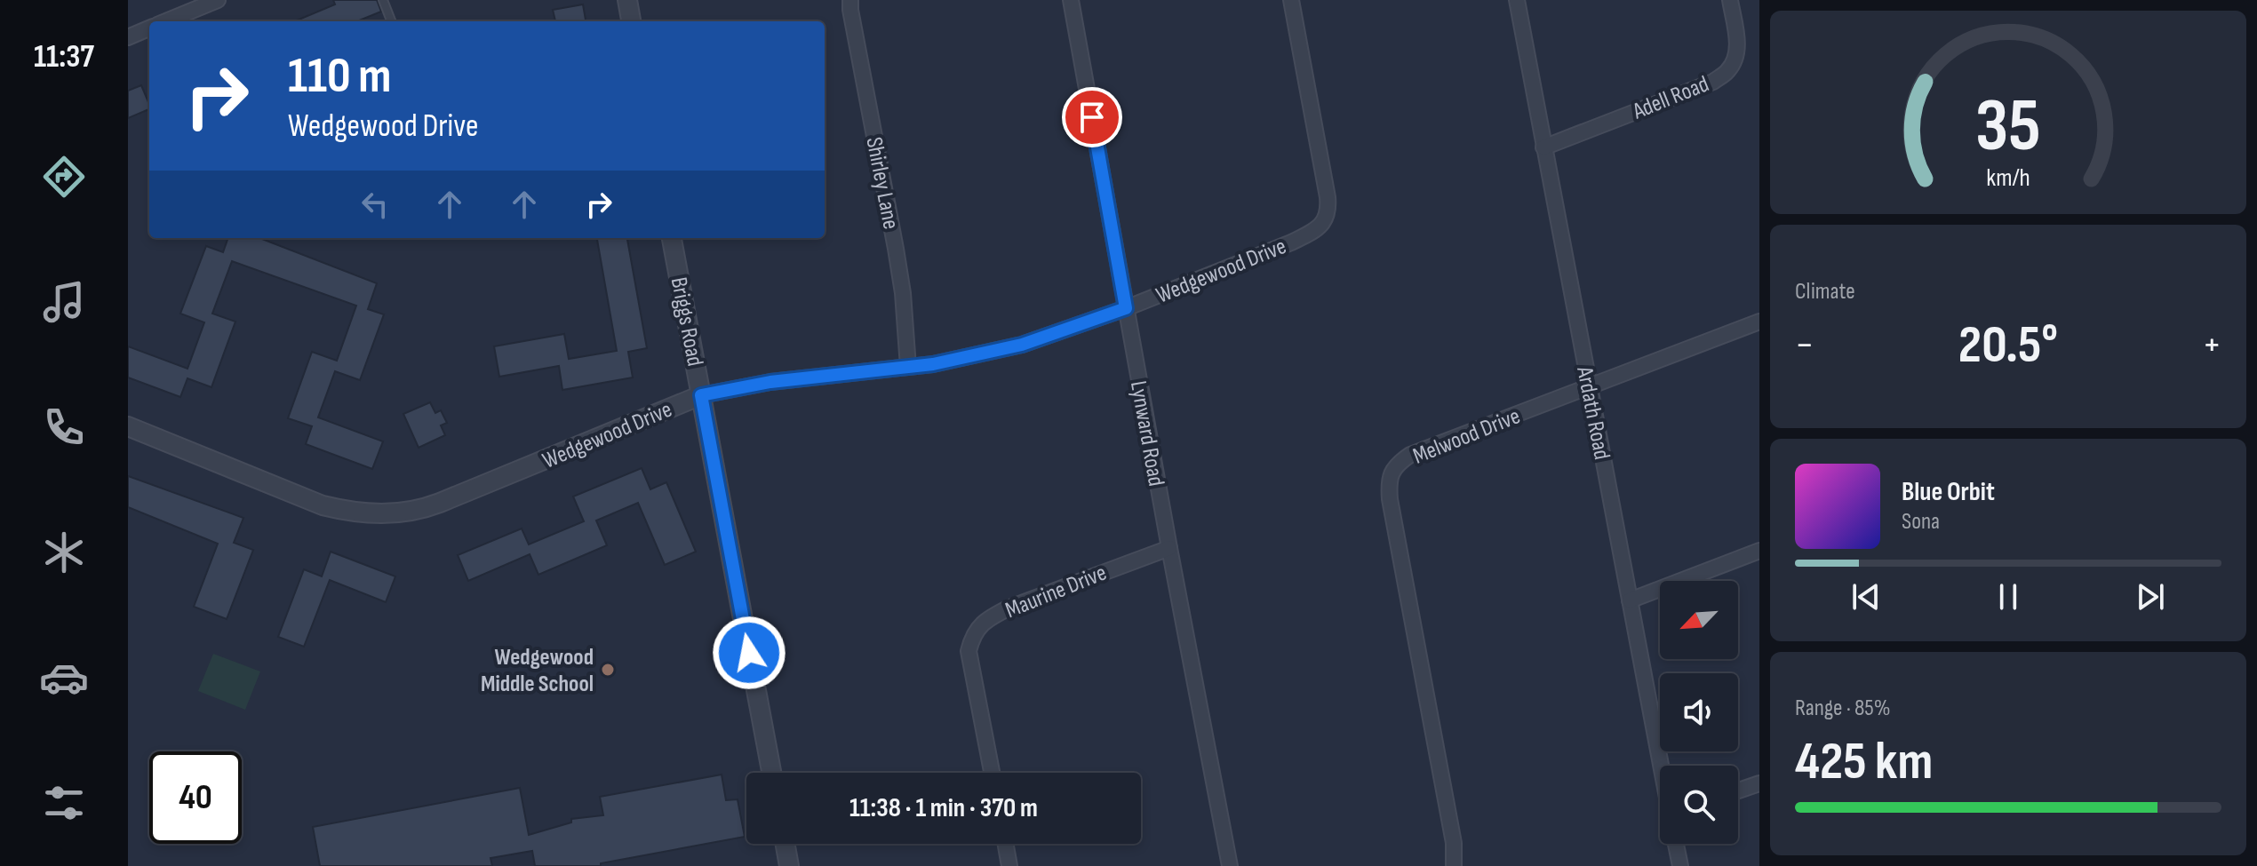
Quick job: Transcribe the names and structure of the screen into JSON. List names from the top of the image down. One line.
{"streets":{"street":["Adell Road","Shirley Lane","Wedgewood Drive","Briggs Road","Ardath Road","Lynward Road","Melwood Drive","Maurine Drive"]},"crossings":[["Adell Road","Ardath Road"],["Shirley Lane","Wedgewood Drive"],["Wedgewood Drive","Briggs Road"],["Wedgewood Drive","Lynward Road"],["Ardath Road","Melwood Drive"],["Lynward Road","Maurine Drive"]],"places":["Wedgewood Middle School"],"north":"bottom left","page":{"tabs":"11:37","turn":["110 m","Wedgewood Drive"],"tile":["Climate",["Range · 85%","425 km"]],"heat":["−","20.5°","+"],"song":["Blue Orbit","Sona"],"limit":"40","trip":"11:38 · 1 min · 370 m","gauge":["35","km/h"]}}
